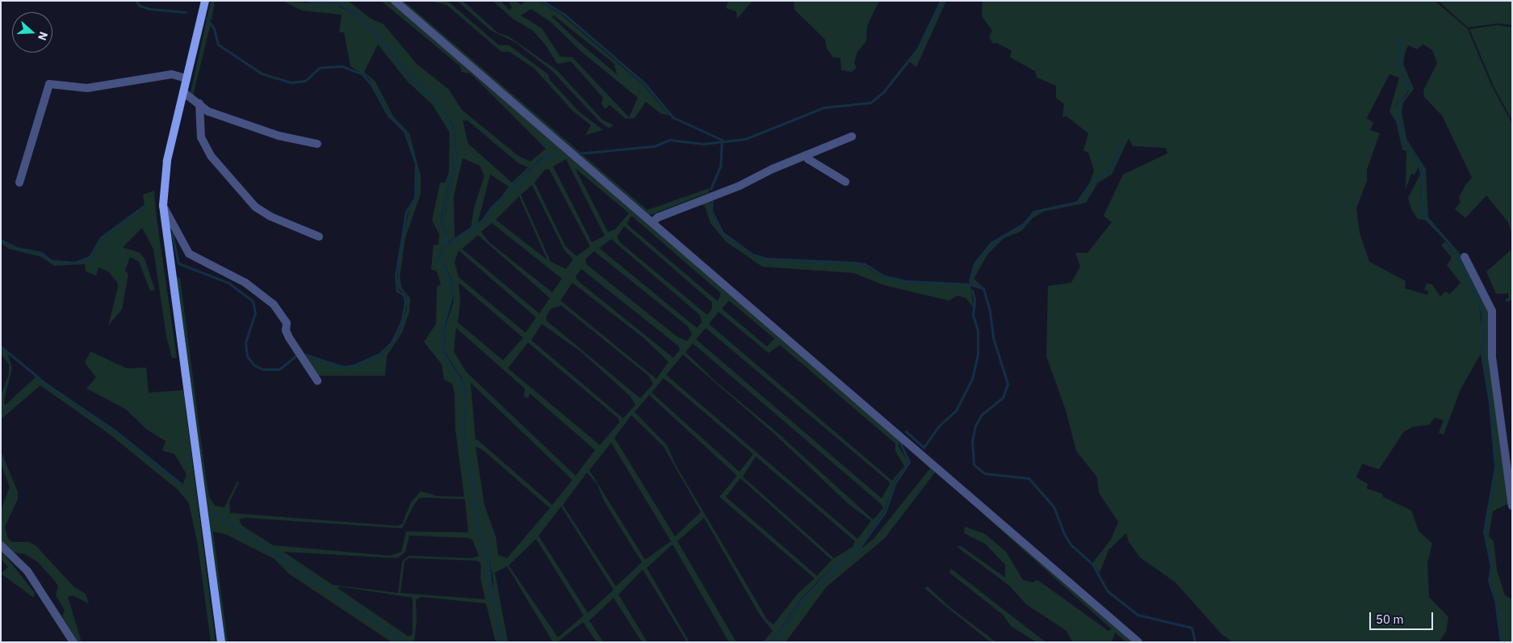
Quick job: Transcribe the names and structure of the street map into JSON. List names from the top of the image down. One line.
{"scale_bar":"50 m","north":"right"}
